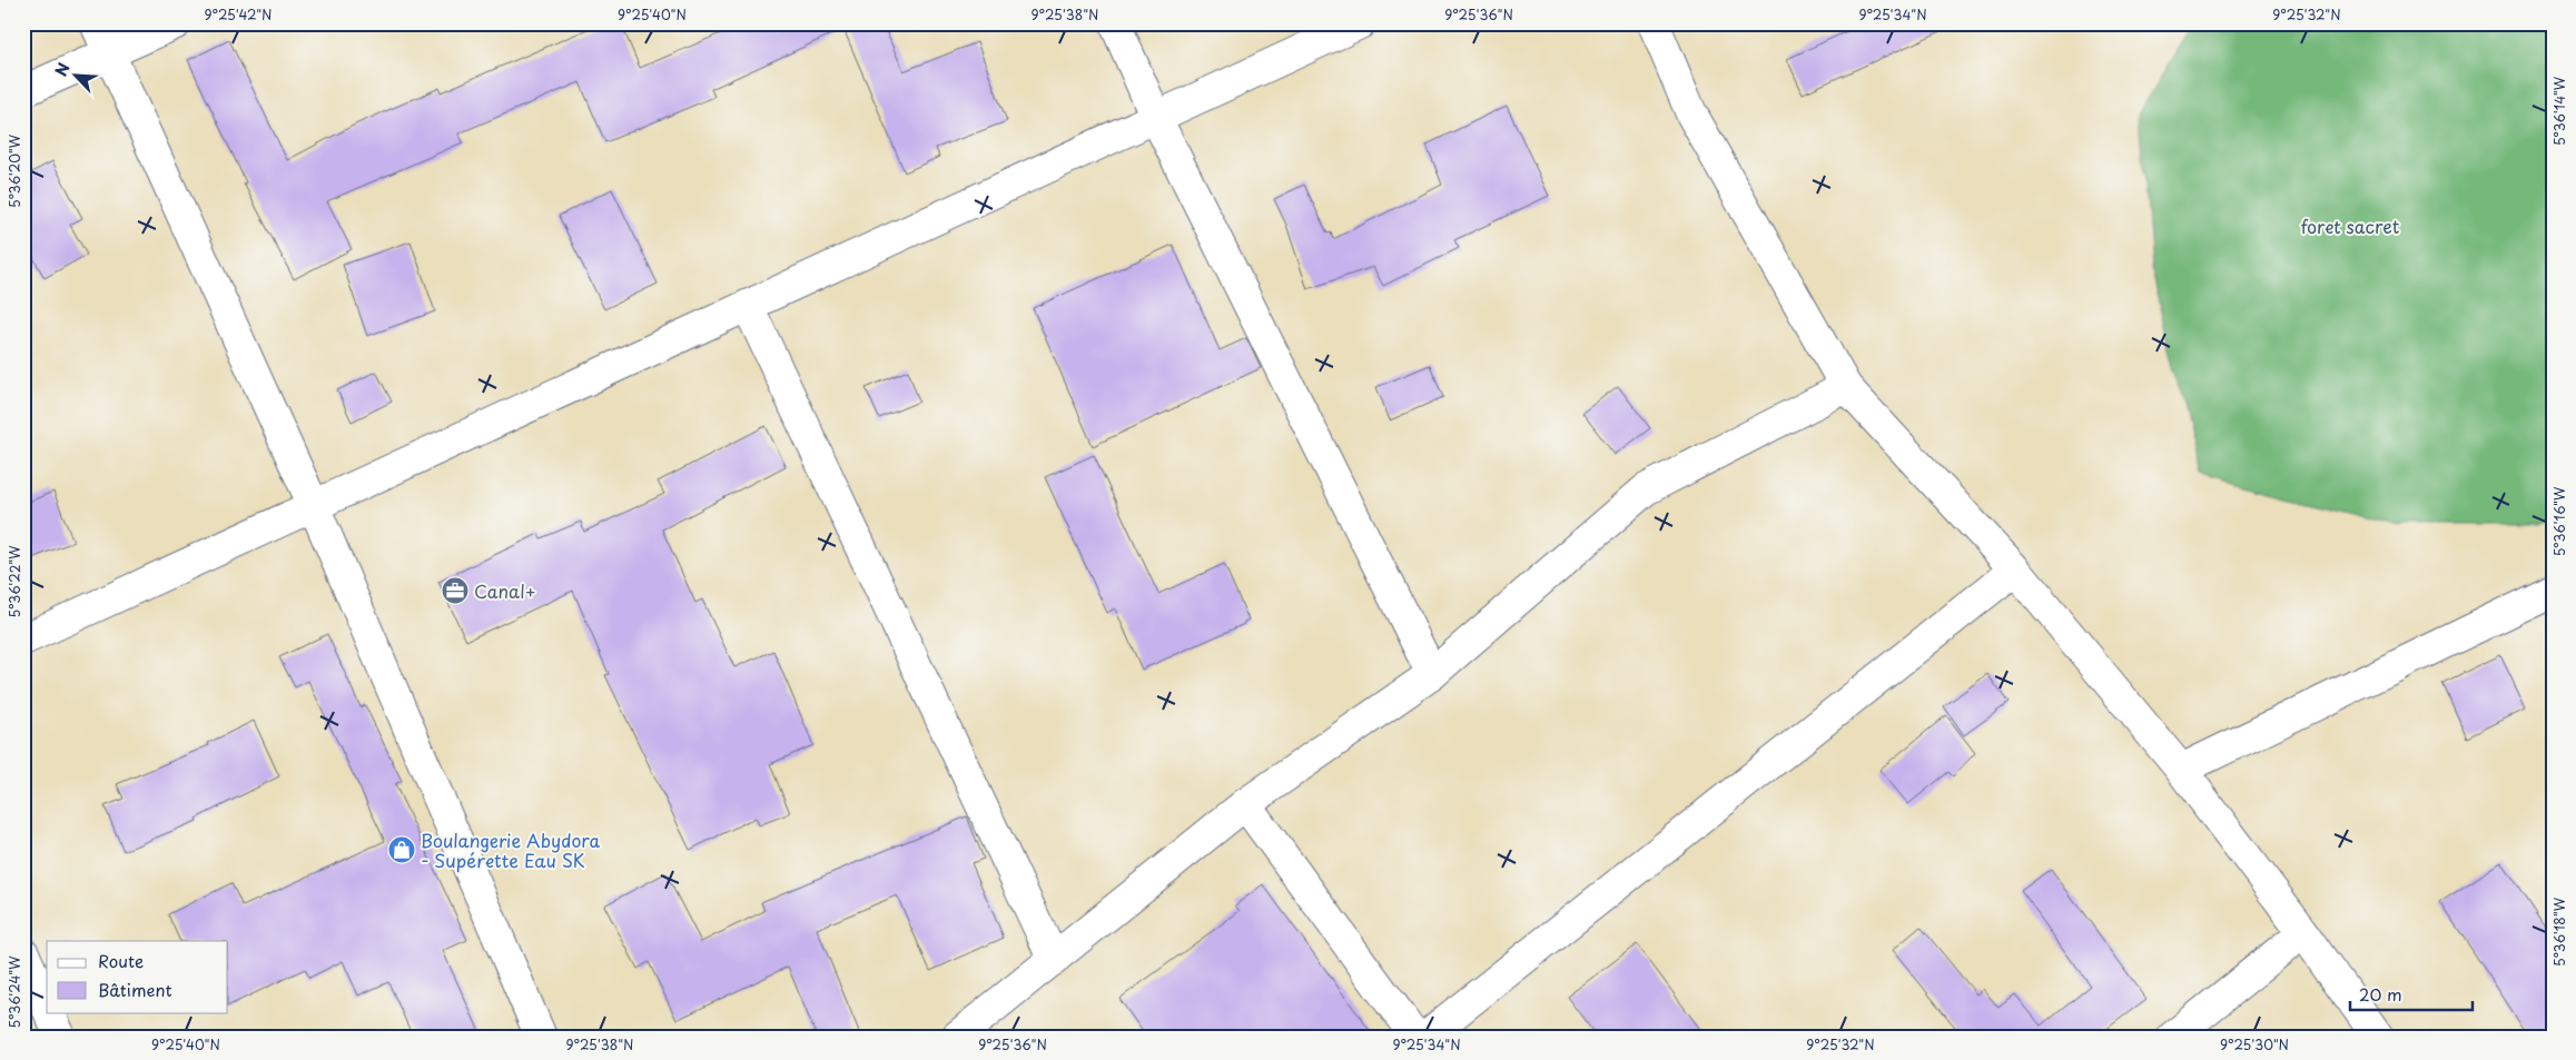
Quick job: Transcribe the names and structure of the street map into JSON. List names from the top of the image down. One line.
{"parks":["foret sacret"],"places":{"office":["Canal+"],"shop":["Boulangerie Abydora - Supérette Eau SK"]},"legend":["Route","Bâtiment"],"scale_bar":"20 m","north":"top left","coordinates":["9°25'42\"N","9°25'40\"N","9°25'38\"N","9°25'36\"N","9°25'34\"N","9°25'32\"N","5°36'14\"W","5°36'20\"W","5°36'16\"W","5°36'22\"W","5°36'18\"W","5°36'24\"W","9°25'30\"N"]}
